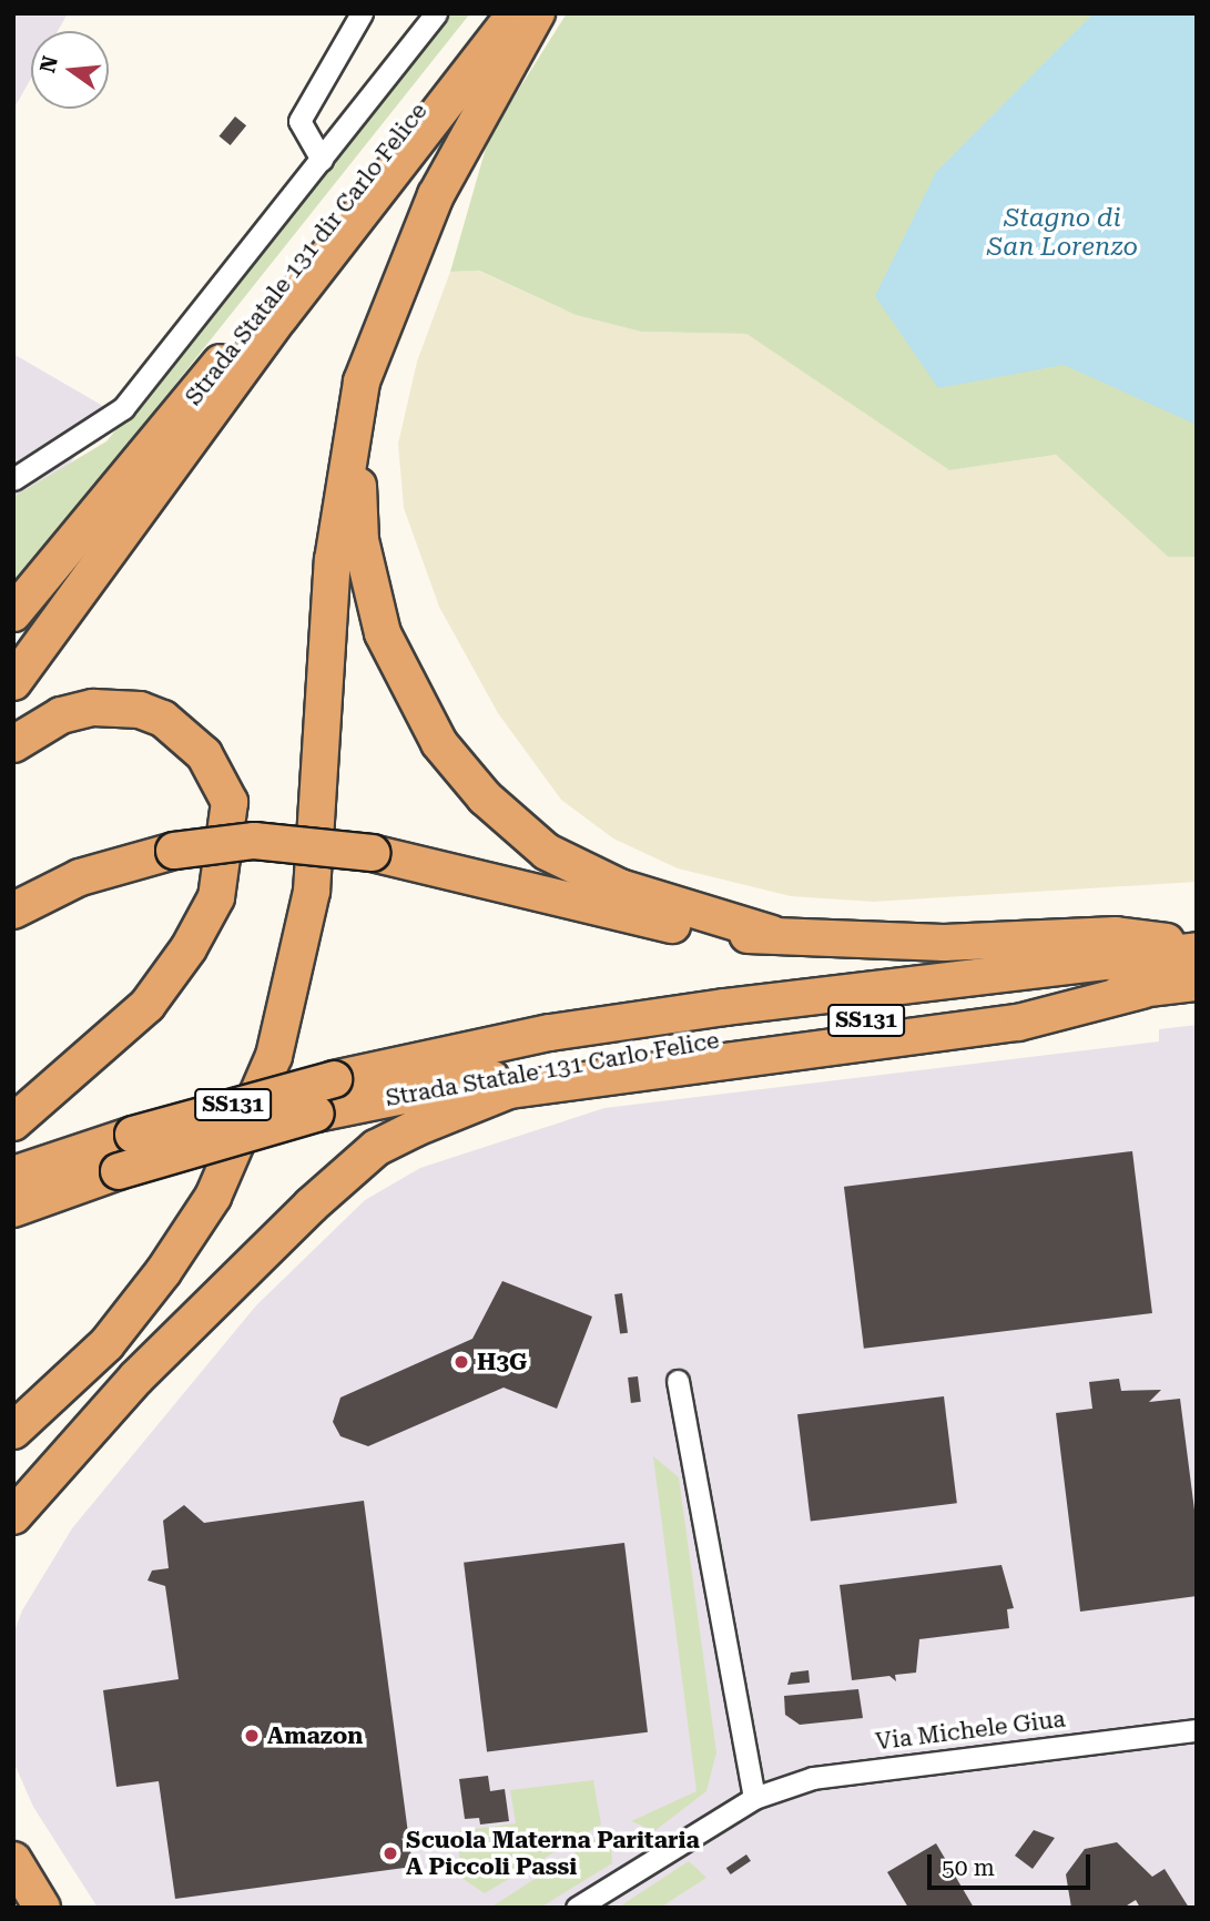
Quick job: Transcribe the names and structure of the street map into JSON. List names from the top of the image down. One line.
{"streets":{"highway":["Strada Statale 131 dir Carlo Felice","SS131","Strada Statale 131 Carlo Felice"],"street":["Via Michele Giua"]},"water":["Stagno di San Lorenzo"],"places":["H3G","Amazon","Scuola Materna Paritaria A Piccoli Passi"],"scale_bar":"50 m","north":"left"}
